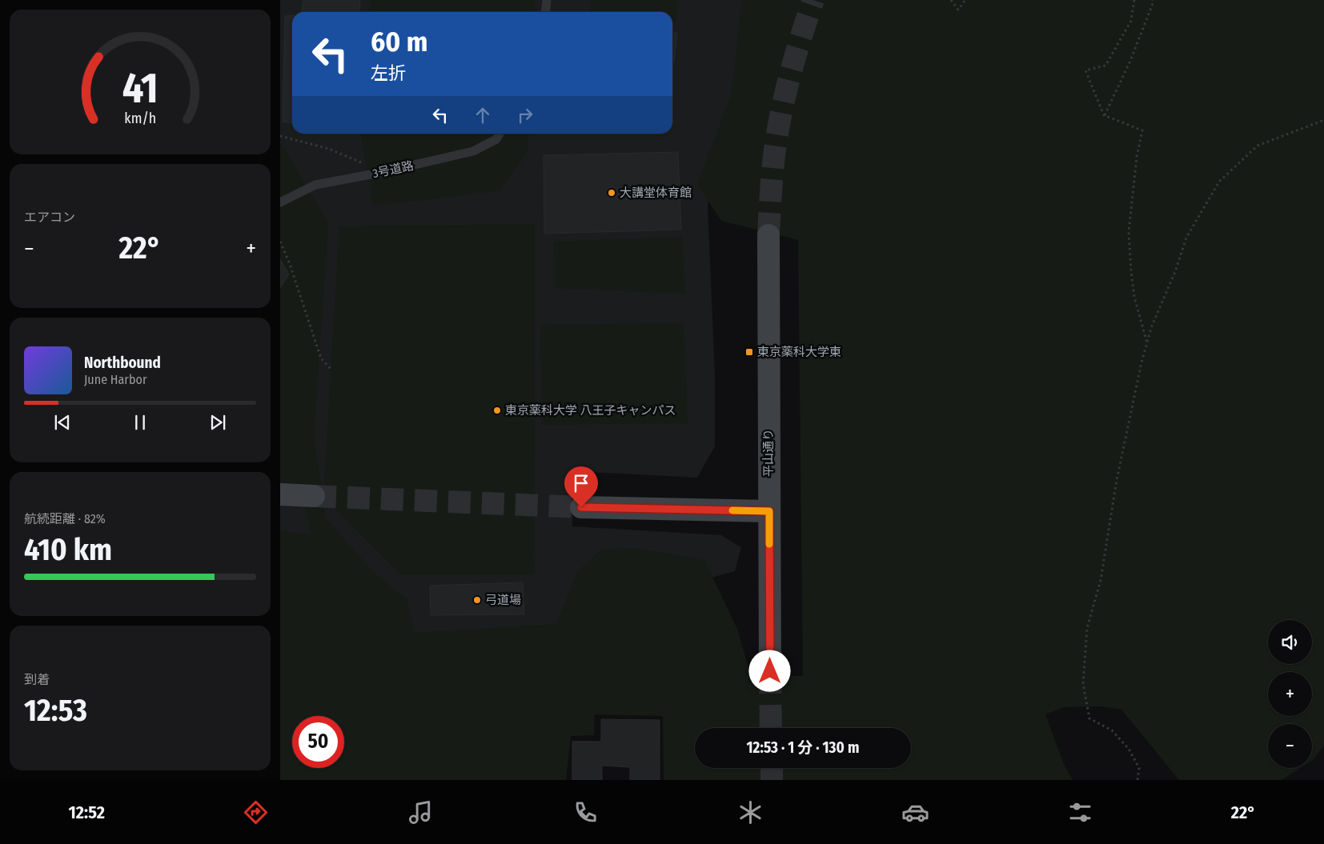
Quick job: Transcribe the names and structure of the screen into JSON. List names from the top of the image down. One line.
{"streets":{"main road":["平山通り"],"lane":["3号道路"]},"places":{"other":["大講堂体育館","東京薬科大学 八王子キャンパス","弓道場"],"transit":["東京薬科大学東"]},"page":{"turn":["60 m","左折"],"tile":["エアコン",["航続距離 · 82%","410 km"],["到着","12:53"]],"heat":["−","22°","+"],"song":["Northbound","June Harbor"],"map_buttons":["+","−"],"limit":"50","trip":"12:53 · 1 分 · 130 m","tabs":["12:52","22°"],"gauge":["41","km/h"]}}
